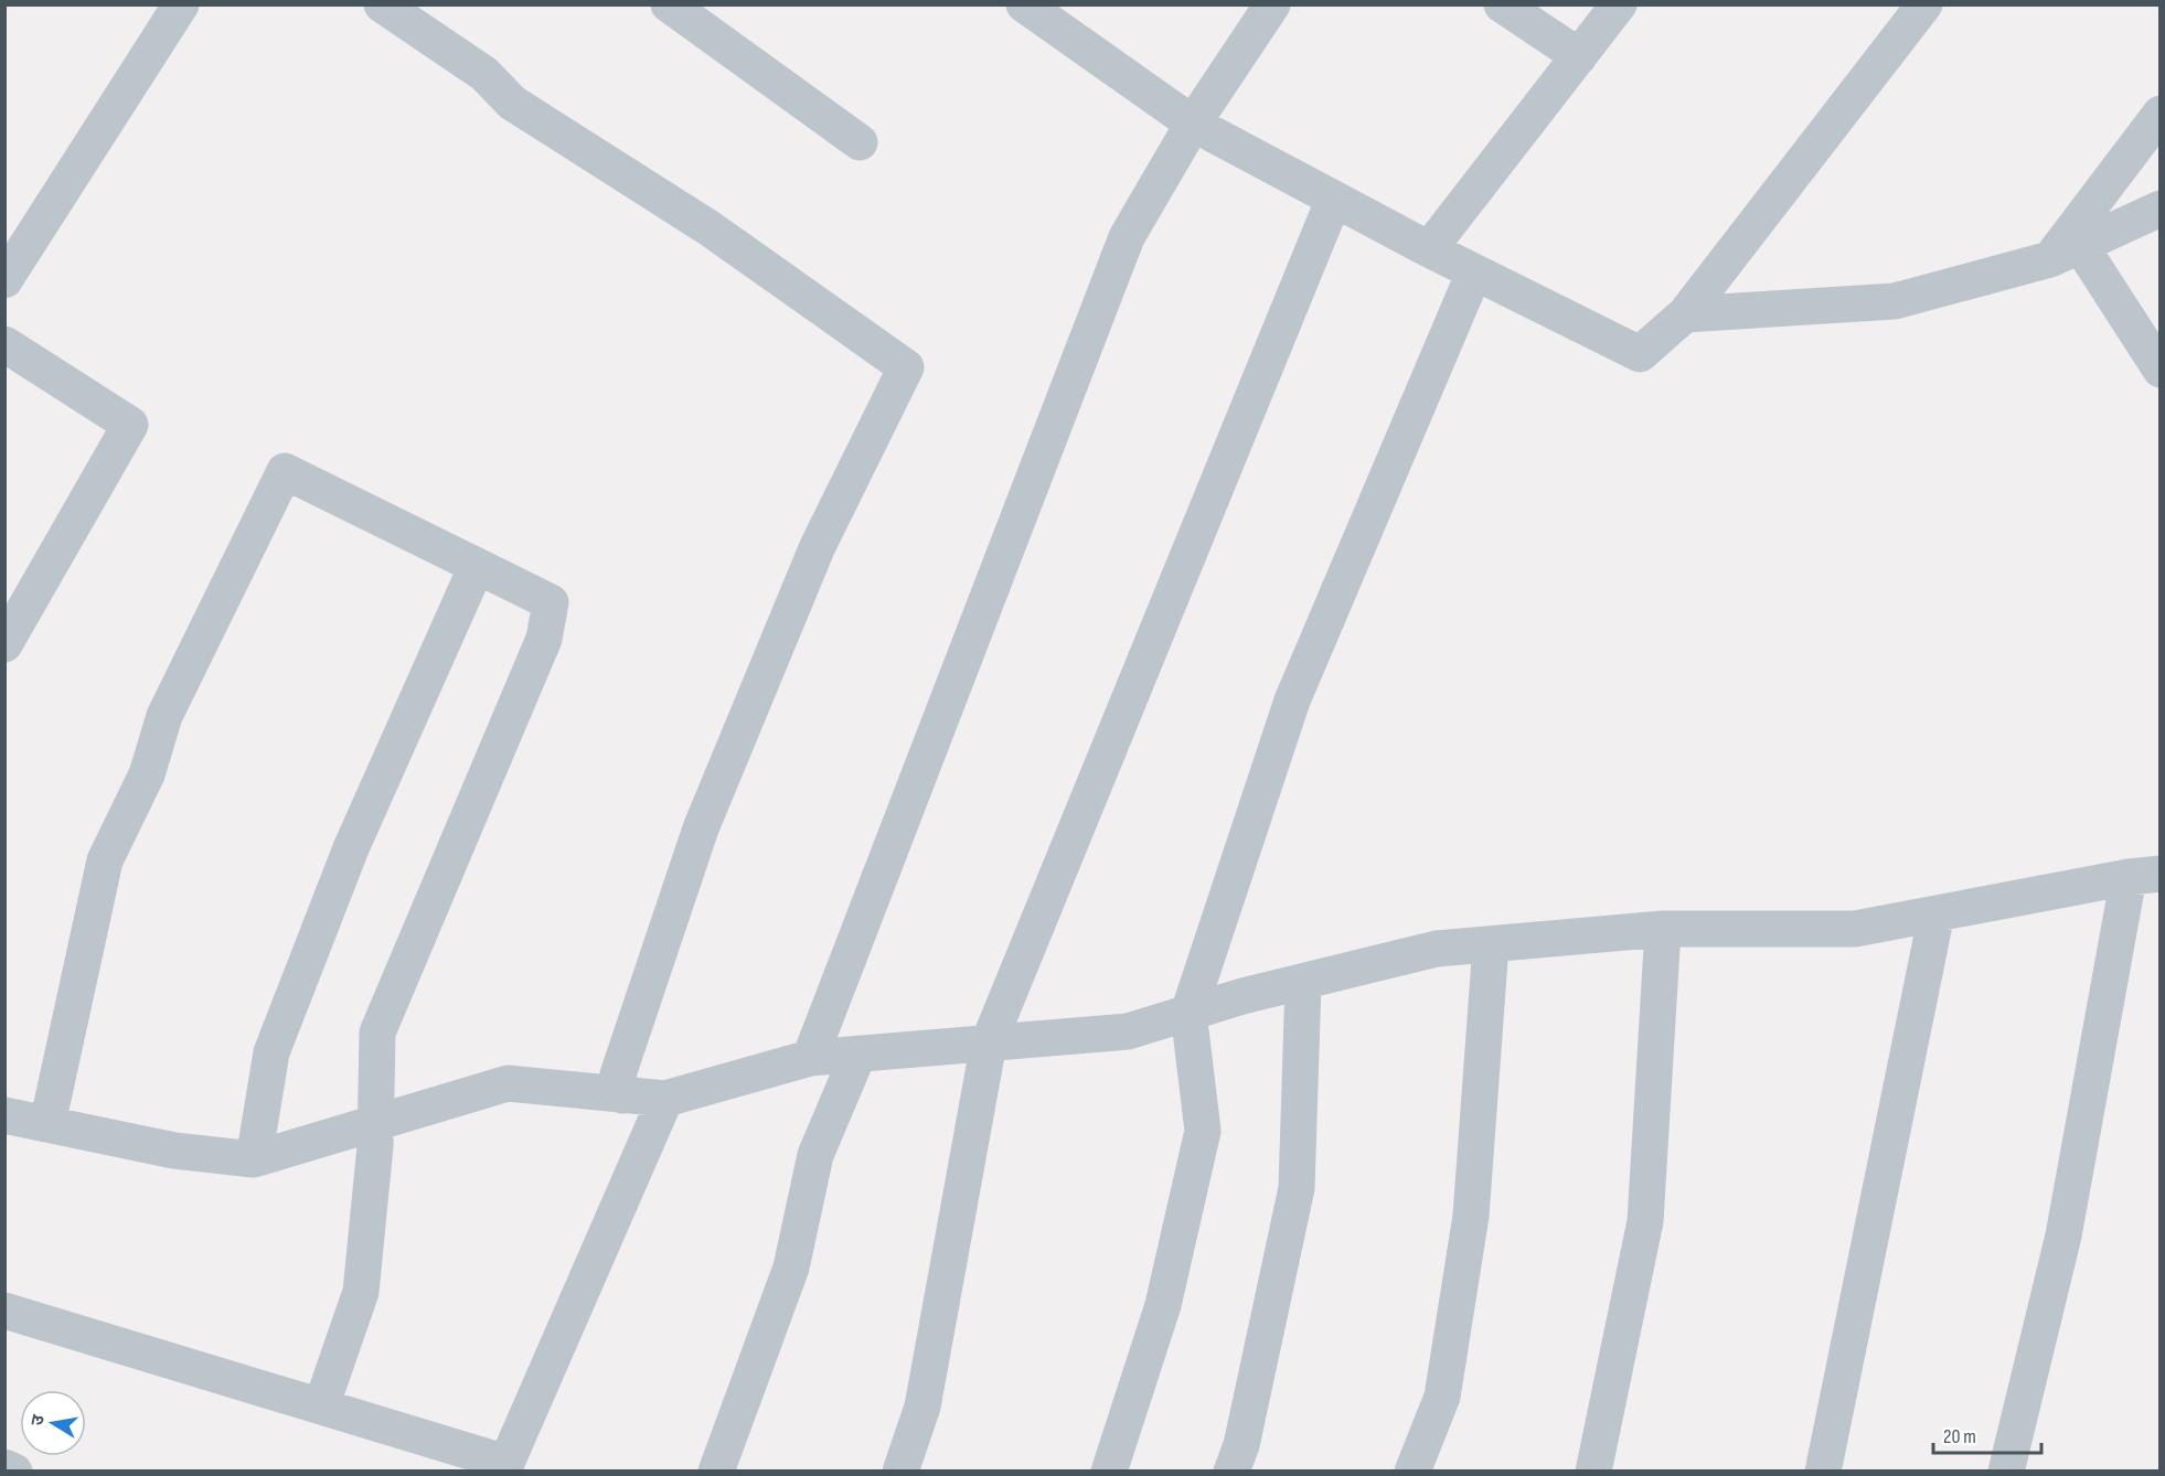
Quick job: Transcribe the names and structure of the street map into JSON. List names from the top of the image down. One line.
{"scale_bar":"20 m","north":"left"}
